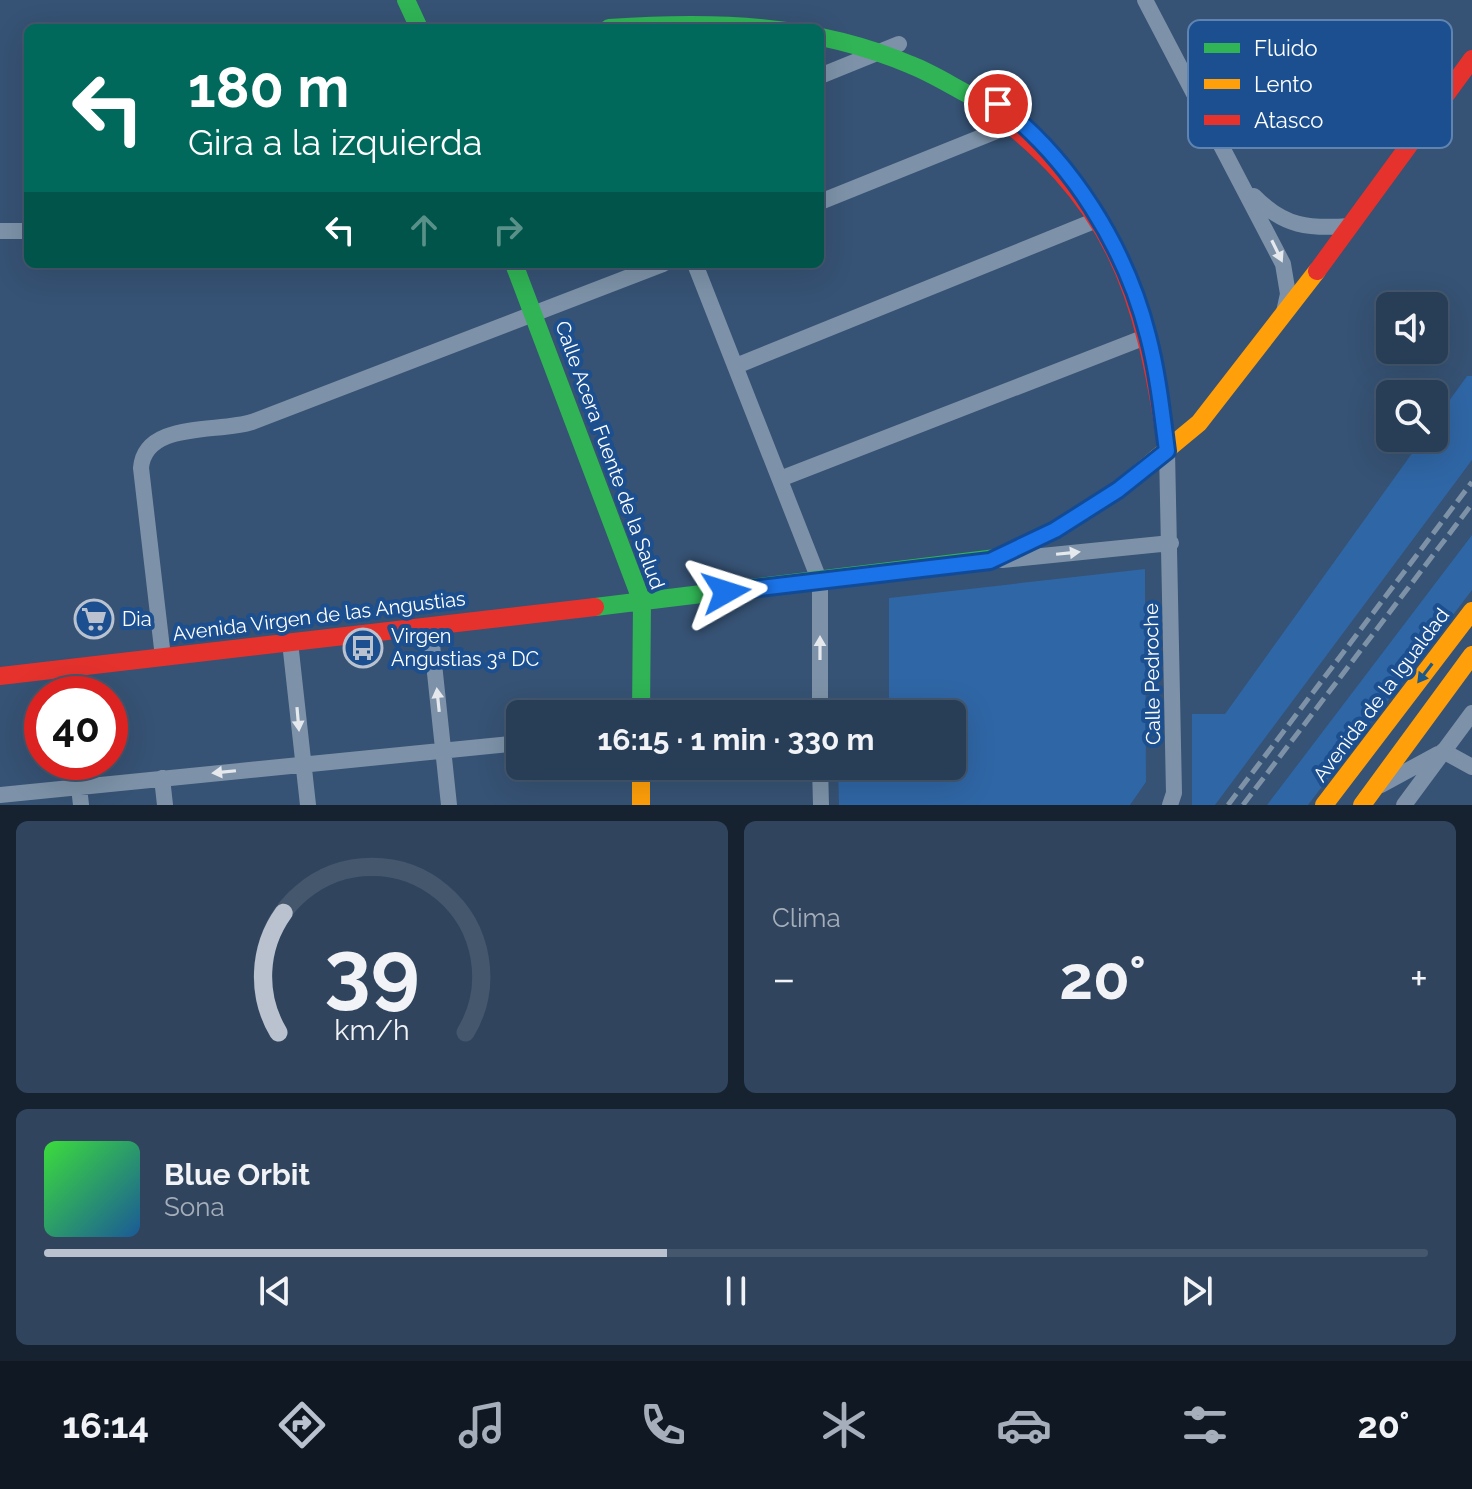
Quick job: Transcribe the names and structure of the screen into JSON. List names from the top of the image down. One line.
{"streets":{"street":["Calle Acera Fuente de la Salud","Avenida Virgen de las Angustias","Calle Pedroche","Avenida de la Igualdad"]},"crossings":[["Calle Acera Fuente de la Salud","Avenida Virgen de las Angustias"],["Avenida Virgen de las Angustias","Calle Pedroche"]],"places":{"supermarket":["Dia"],"bus stop":["Virgen Angustias 3ª DC"]},"legend":["Fluido","Lento","Atasco"],"page":{"turn":["180 m","Gira a la izquierda"],"limit":"40","trip":"16:15 · 1 min · 330 m","tile":"Clima","heat":["−","20°","+"],"song":["Blue Orbit","Sona"],"tabs":["16:14","20°"],"gauge":["39","km/h"]}}
